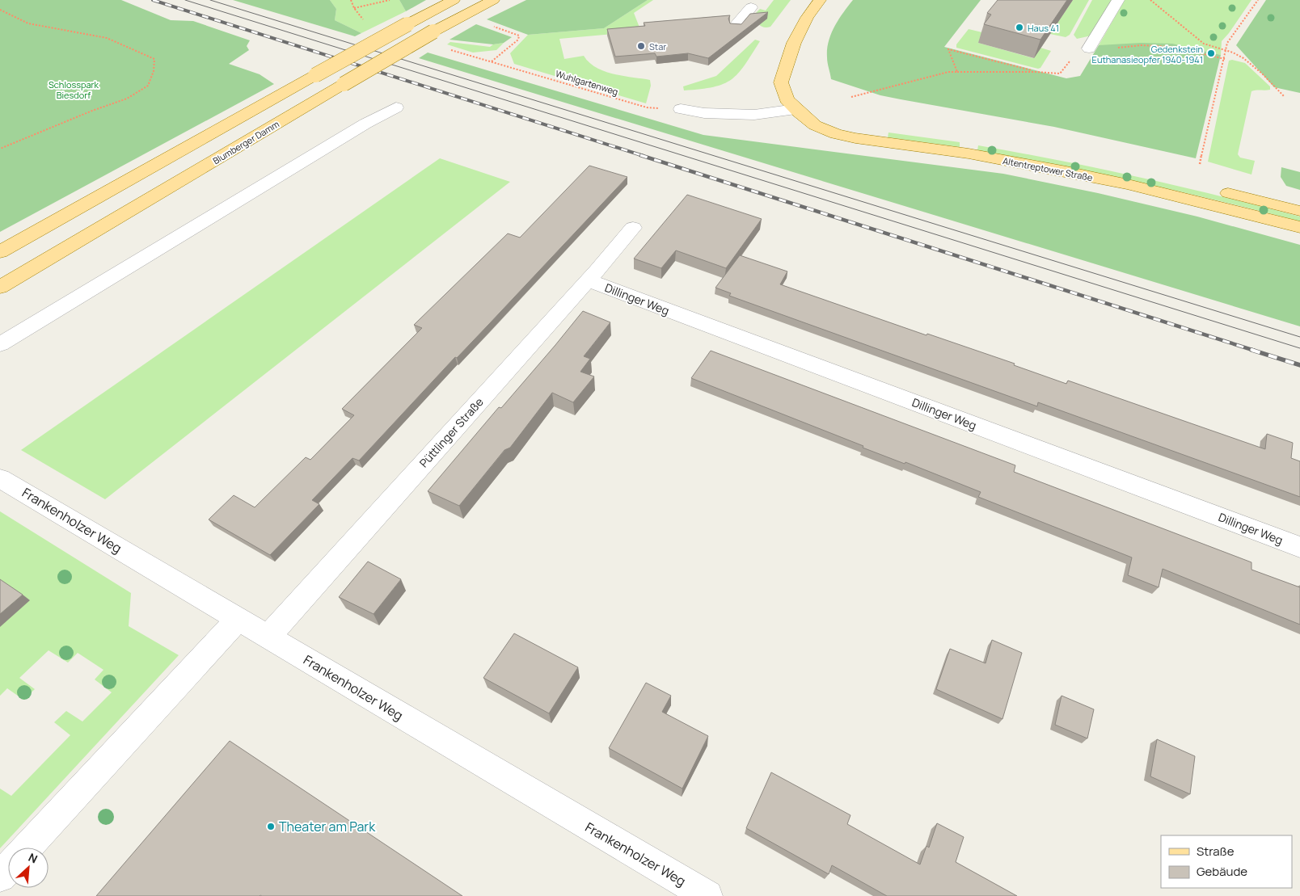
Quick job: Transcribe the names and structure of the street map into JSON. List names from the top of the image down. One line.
{"streets":{"main road":["Blumberger Damm","Altentreptower Straße"],"street":["Dillinger Weg","Püttlinger Straße","Frankenholzer Weg"],"path":["Wuhlgartenweg"]},"crossings":[["Dillinger Weg","Püttlinger Straße"],["Püttlinger Straße","Frankenholzer Weg"]],"parks":["Schlosspark Biesdorf"],"places":["Haus 41","Star","Gedenkstein Euthanasieopfer 1940-1941","Theater am Park"],"legend":["Straße","Gebäude"],"north":"top right"}
